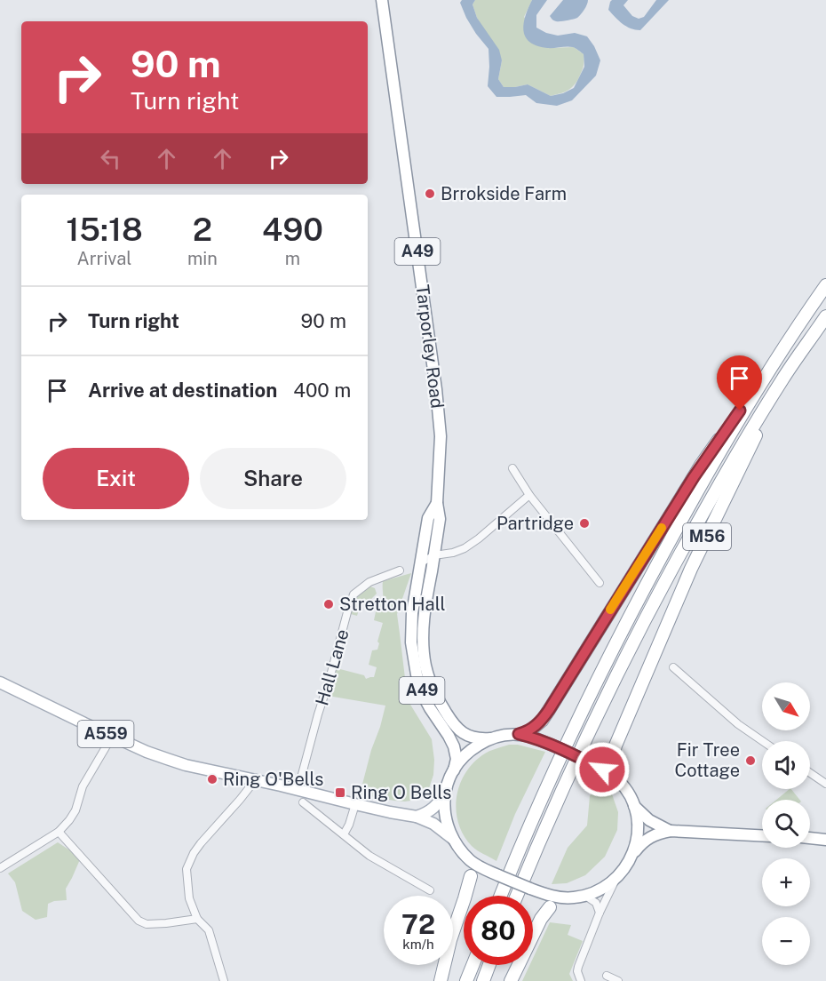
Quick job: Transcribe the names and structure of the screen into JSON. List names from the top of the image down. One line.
{"streets":{"highway":["M56"],"main road":["A49","Tarporley Road","A559"],"street":["Hall Lane"]},"crossings":[["Tarporley Road","M56"],["Tarporley Road","A559"],["M56","A559"],["Hall Lane","A559"]],"places":{"other":["Brrokside Farm","Partridge","Stretton Hall","Fir Tree Cottage","Ring O'Bells"],"transit":["Ring O Bells"]},"north":"bottom right","page":{"turn":["90 m","Turn right"],"eta":["15:18","Arrival","2","min","490","m"],"list":[{"name":"Turn right","value":"90 m"},{"name":"Arrive at destination","value":"400 m"}],"buttons":["Exit","Share"],"map_buttons":["+","−"],"speed":"72 km/h","limit":"80"}}
